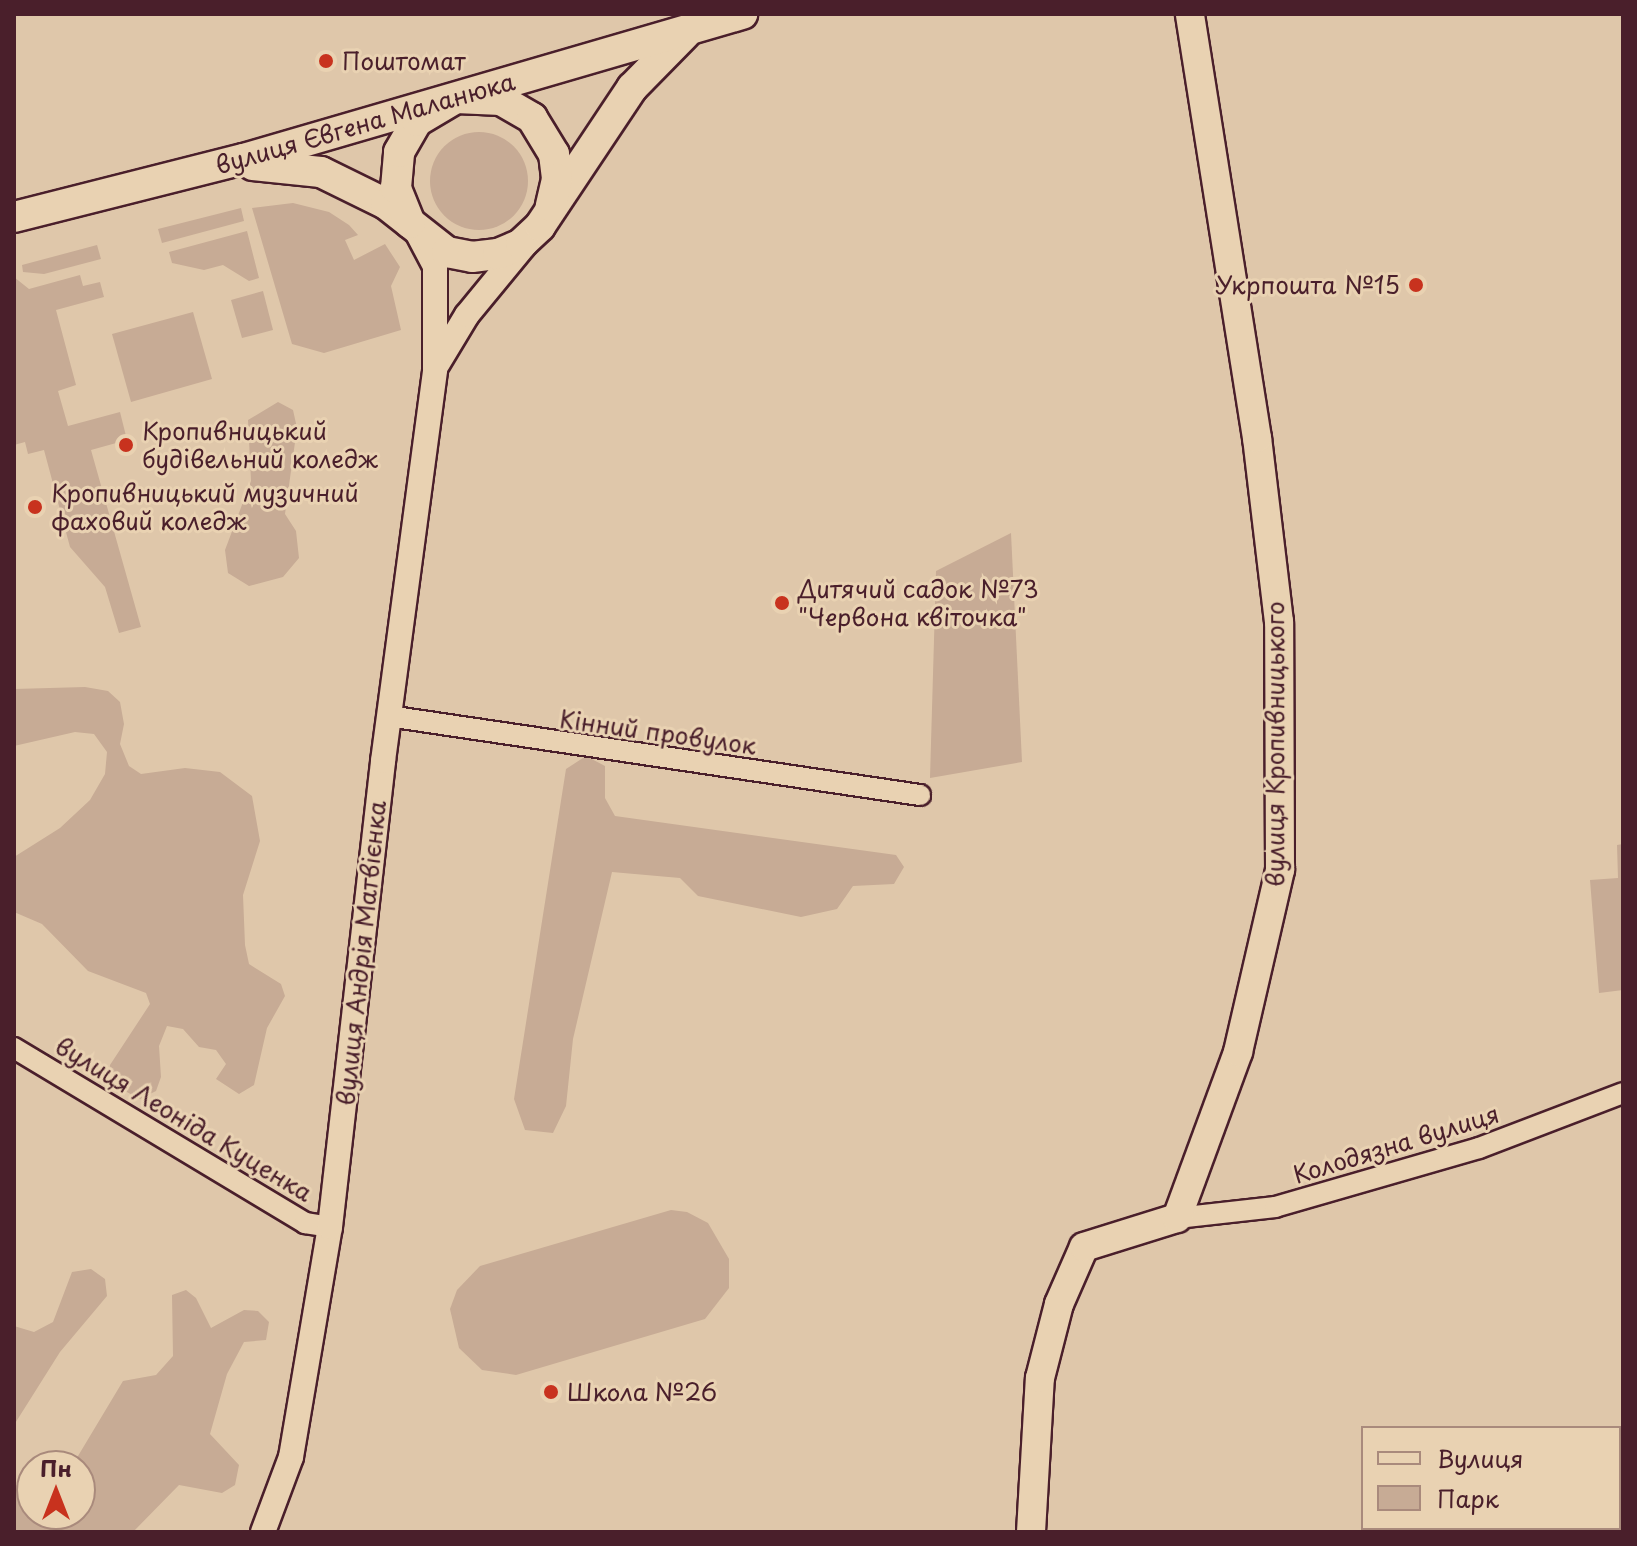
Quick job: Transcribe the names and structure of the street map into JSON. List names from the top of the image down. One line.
{"streets":{"main road":["вулиця Євгена Маланюка","вулиця Кропивницького"],"street":["Кінний провулок","вулиця Андрія Матвієнка","вулиця Леоніда Куценка","Колодязна вулиця"]},"crossings":[["вулиця Євгена Маланюка","вулиця Андрія Матвієнка"],["Кінний провулок","вулиця Андрія Матвієнка"],["вулиця Кропивницького","Колодязна вулиця"],["вулиця Андрія Матвієнка","вулиця Леоніда Куценка"]],"places":["Поштомат","Укрпошта №15","Кропивницький будівельний коледж","Кропивницький музичний фаховий коледж","Дитячий садок №73 \"Червона квіточка\"","Школа №26"],"legend":["Вулиця","Парк"],"north":"top"}
